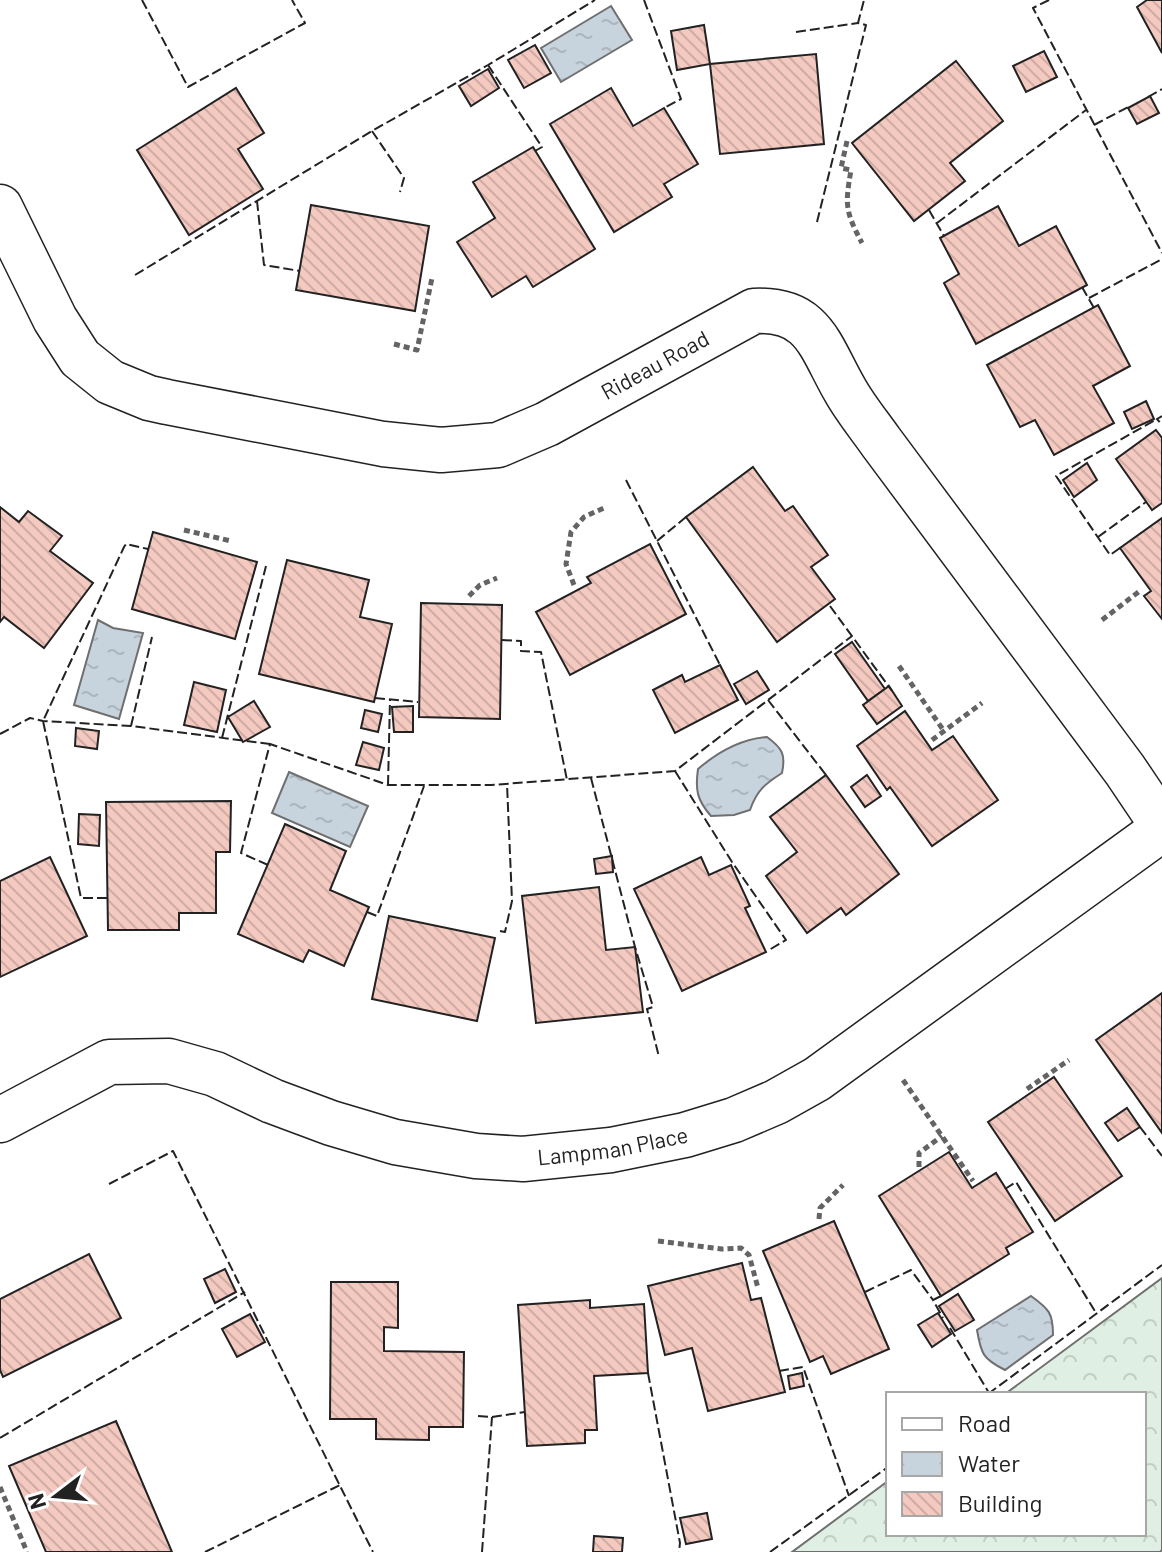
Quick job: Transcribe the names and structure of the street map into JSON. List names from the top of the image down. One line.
{"streets":{"street":["Rideau Road","Lampman Place"]},"crossings":[["Rideau Road","Lampman Place"]],"legend":["Road","Water","Building"],"north":"left"}
